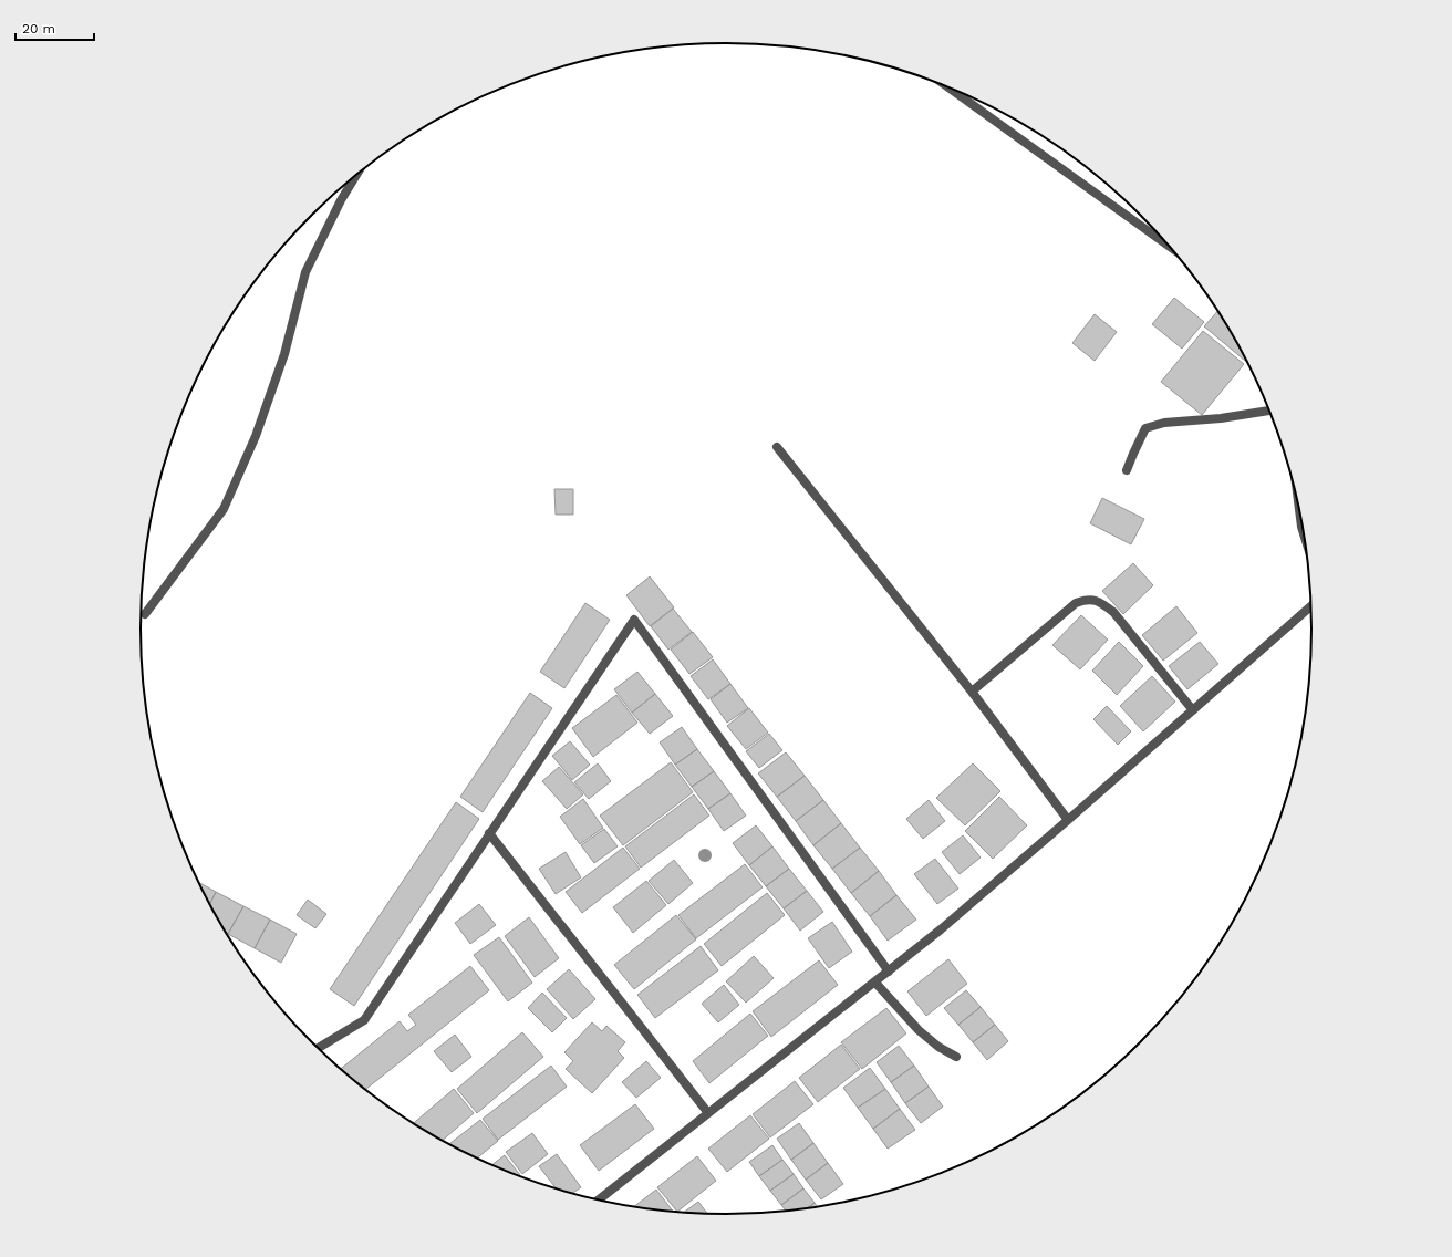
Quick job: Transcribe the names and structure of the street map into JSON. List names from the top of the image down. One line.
{"scale_bar":"20 m"}
